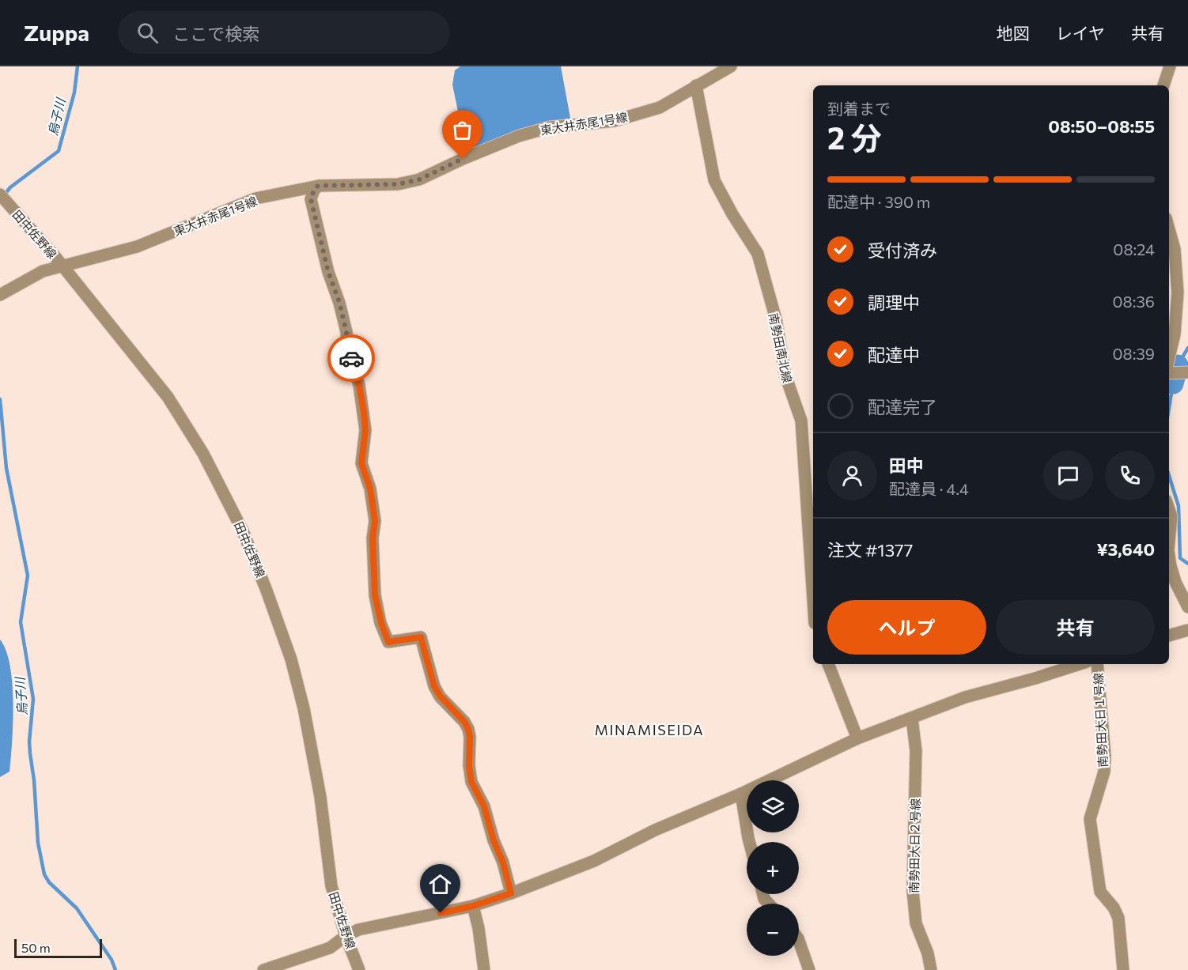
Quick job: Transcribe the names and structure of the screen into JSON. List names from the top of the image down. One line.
{"streets":{"street":["東大井赤尾1号線","田中佐野線","南勢田南北線","南勢田大日１号線","南勢田大日２号線"]},"crossings":[["東大井赤尾1号線","田中佐野線"],["東大井赤尾1号線","南勢田南北線"]],"districts":["MINAMISEIDA"],"water":["烏子川"],"scale_bar":"50 m","page":{"header":"Zuppa","search":"ここで検索","nav":["地図","レイヤ","共有"],"heading":["2 分","到着まで","08:50–08:55"],"panel":["田中","配達員 · 4.4","注文 #1377","¥3,640"],"bar":"配達中 · 390 m","list":[["受付済み","08:24"],["調理中","08:36"],["配達中","08:39"],"配達完了"],"buttons":["ヘルプ","共有"],"map_buttons":["+","−"],"scale":"50 m"}}
